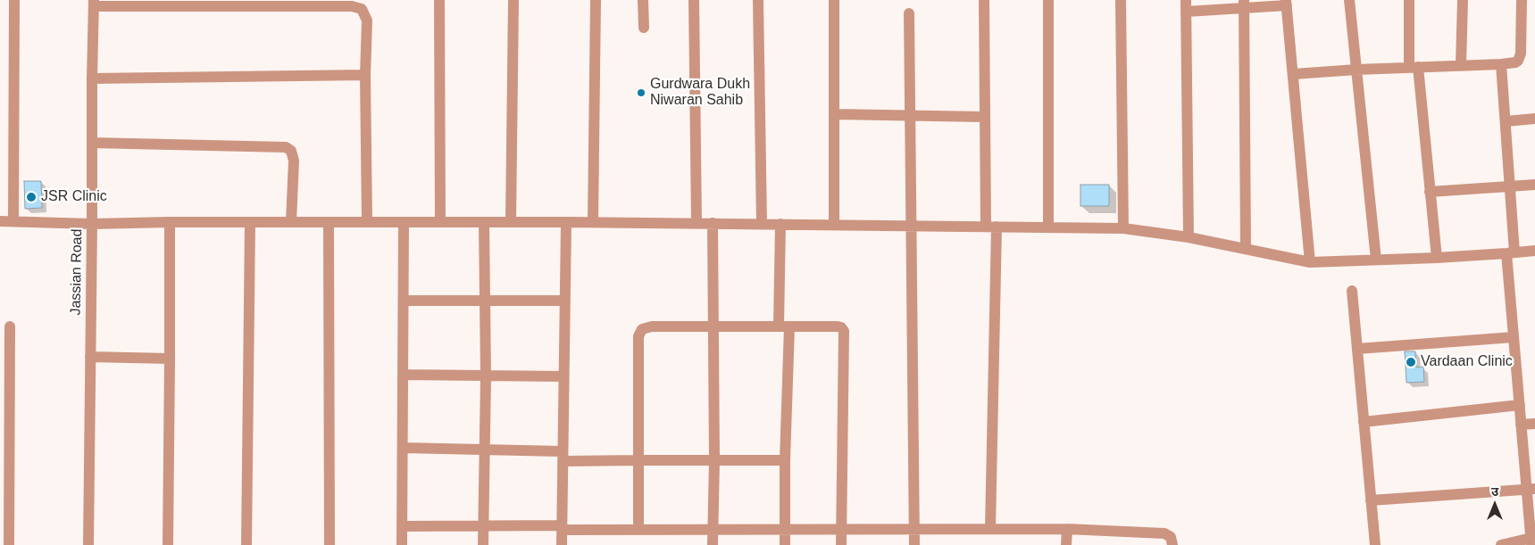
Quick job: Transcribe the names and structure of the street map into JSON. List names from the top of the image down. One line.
{"streets":{"street":["Jassian Road"]},"places":["Gurdwara Dukh Niwaran Sahib","JSR Clinic","Vardaan Clinic"],"north":"top"}
